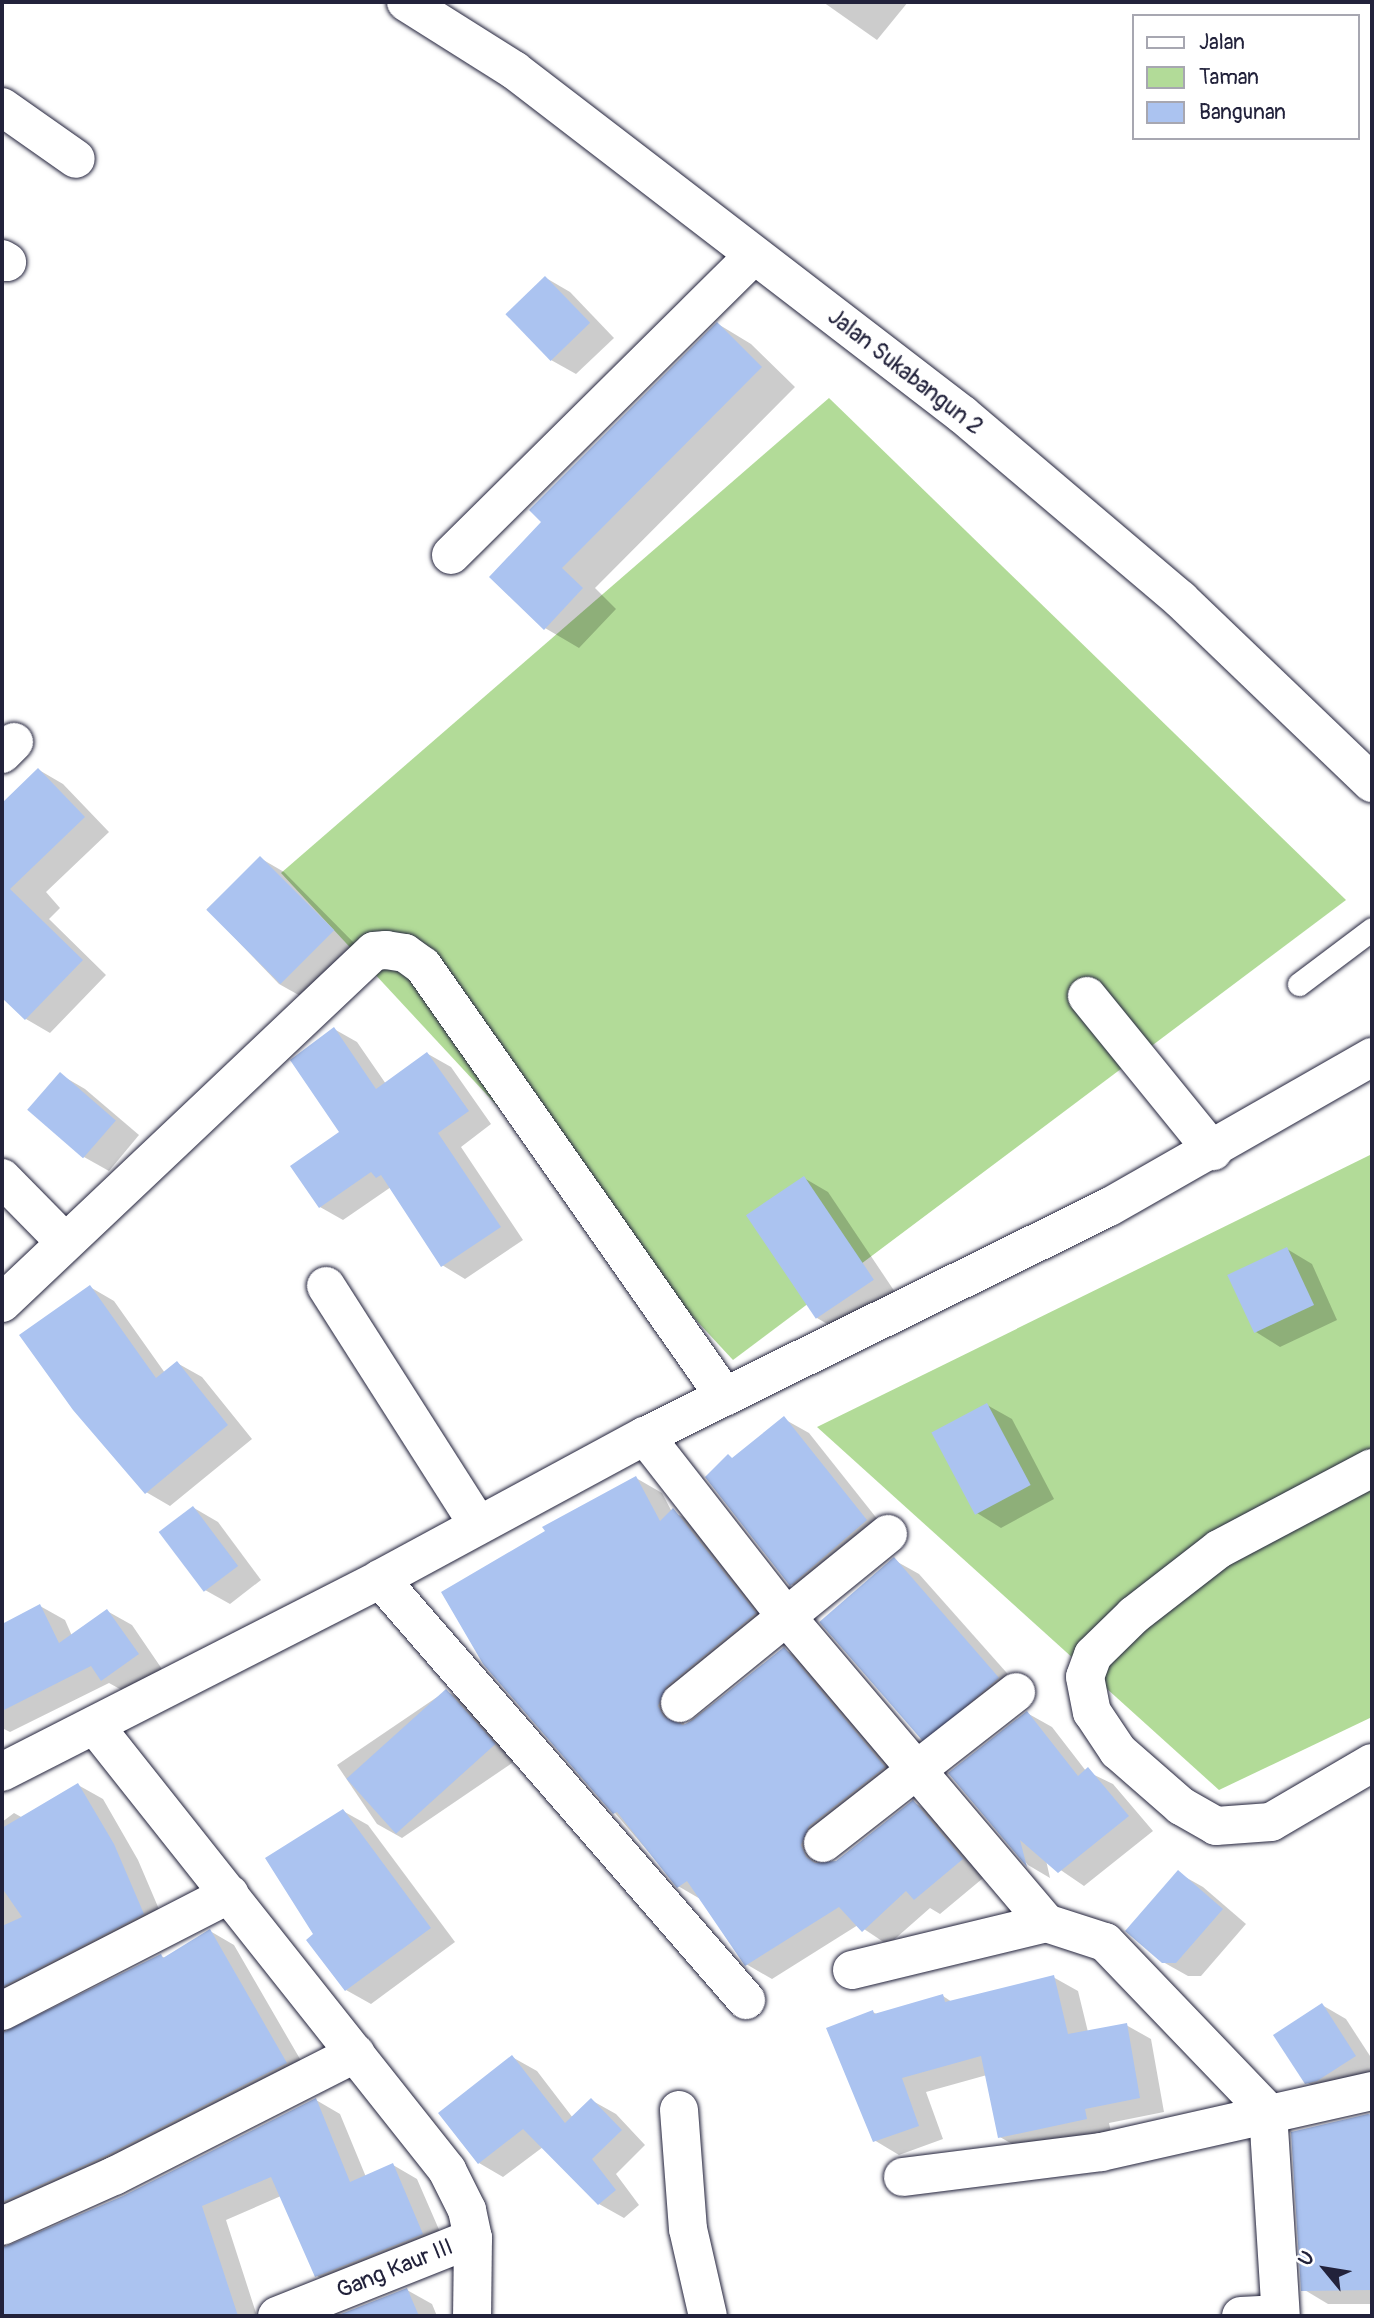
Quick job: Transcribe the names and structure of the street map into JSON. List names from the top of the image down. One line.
{"streets":{"street":["Jalan Sukabangun 2","Gang Kaur III"]},"legend":["Jalan","Taman","Bangunan"],"north":"top left"}
